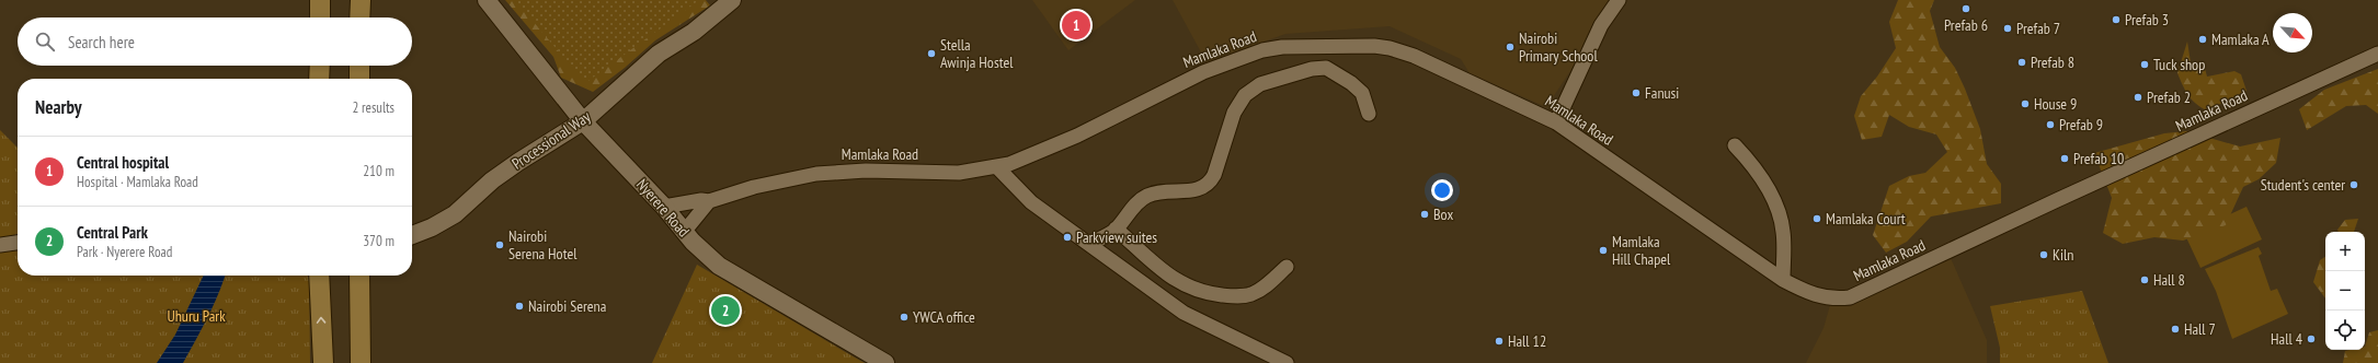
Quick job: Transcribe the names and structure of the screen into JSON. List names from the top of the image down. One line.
{"streets":{"street":["Mamlaka Road","Processional Way","Nyerere Road"]},"crossings":[["Mamlaka Road","Nyerere Road"],["Processional Way","Nyerere Road"]],"parks":["Uhuru Park"],"places":["Prefab 6","Prefab 3","Prefab 7","Mamlaka A","Nairobi Primary School","Stella Awinja Hostel","Prefab 8","Tuck shop","Fanusi","Prefab 2","House 9","Prefab 9","Prefab 10","Student's center","Box","Mamlaka Court","Parkview suites","Nairobi Serena Hotel","Mamlaka Hill Chapel","Kiln","Hall 8","Nairobi Serena","YWCA office","Hall 7","Hall 4","Hall 12"],"north":"bottom right","page":{"pins":["1","2"],"search":"Search here","heading":["Nearby","2 results"],"list":[{"mark":"1","name":"Central hospital","note":"Hospital · Mamlaka Road","value":"210 m"},{"mark":"2","name":"Central Park","note":"Park · Nyerere Road","value":"370 m"}],"map_buttons":["+","−"]}}
